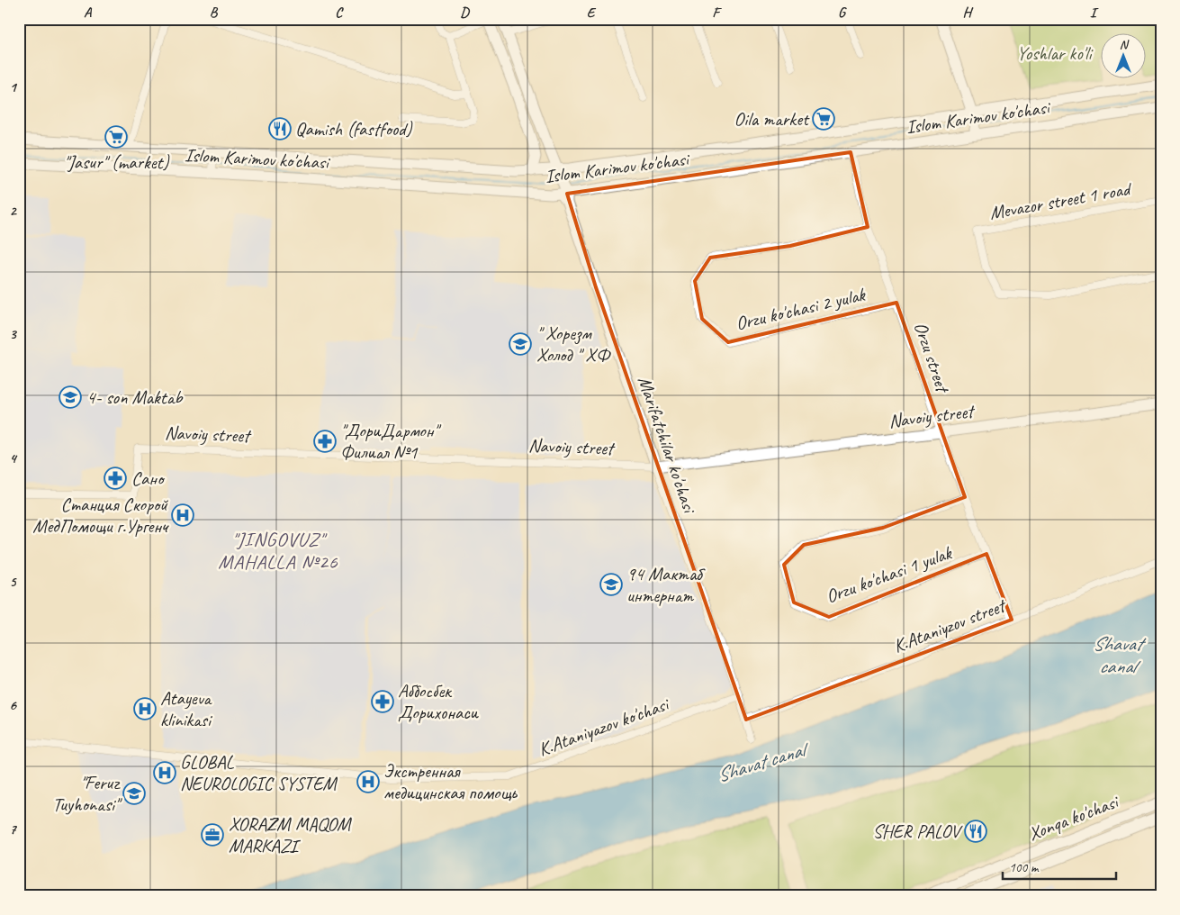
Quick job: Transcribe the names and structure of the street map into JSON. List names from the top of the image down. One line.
{"streets":{"main road":["Islom Karimov ko'chasi","Navoiy street","Marifatchilar ko'chasi","Xonqa ko'chasi"],"street":["Mevazor street 1 road","Orzu ko'chasi 2 yulak","Orzu street","Orzu ko'chasi 1 yulak","K.Ataniyzov street","K.Ataniyazov ko'chasi"]},"crossings":[["Islom Karimov ko'chasi","Orzu street"],["Islom Karimov ko'chasi","Marifatchilar ko'chasi"],["Orzu ko'chasi 2 yulak","Orzu street"],["Orzu street","Navoiy street"],["Orzu street","Orzu ko'chasi 1 yulak"],["Orzu street","K.Ataniyzov street"],["Navoiy street","Marifatchilar ko'chasi"],["Marifatchilar ko'chasi","K.Ataniyzov street"],["Marifatchilar ko'chasi","K.Ataniyazov ko'chasi"]],"districts":["\"JINGOVUZ\" MAHALLA №26"],"water":["Shavat canal"],"parks":["Yoshlar ko'li"],"places":{"supermarket":["Oila market","\"Jasur\" (market)"],"restaurant":["Qamish (fastfood)","SHER PALOV"],"school or university":["\" Хорезм Холод \" ХФ","4- son Maktab","94 Мактаб интернат","\"Feruz Tuyhonasi\""],"pharmacy":["\"ДориДармон\" Филиал №1","Сано","Аббосбек Дорихонаси"],"hospital":["Станция Скорой МедПомощи г.Ургенч","Atayeva klinikasi","GLOBAL NEUROLOGIC SYSTEM","Экстренная медицинская помощь"],"office":["XORAZM MAQOM MARKAZI"]},"scale_bar":"100 m","north":"top","grid":{"columns":["A","B","C","D","E","F","G","H","I"],"rows":["1","2","3","4","5","6","7"]}}
